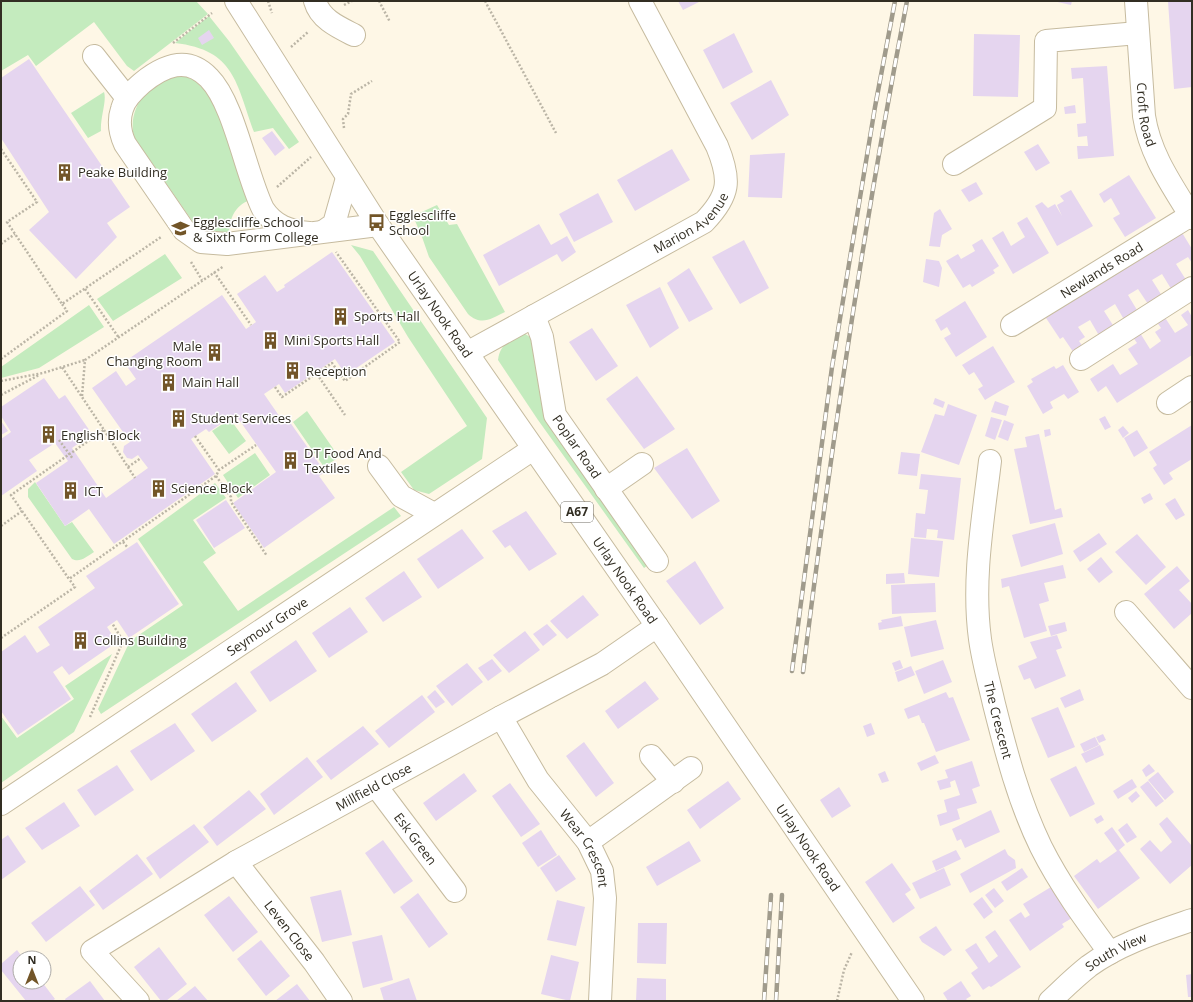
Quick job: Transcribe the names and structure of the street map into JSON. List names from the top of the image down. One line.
{"streets":{"street":["Croft Road","Marion Avenue","Newlands Road","Urlay Nook Road","Poplar Road","A67","Seymour Grove","The Crescent","Millfield Close","Esk Green","Wear Crescent","Leven Close","South View"]},"crossings":[["Croft Road","Newlands Road"],["Marion Avenue","Urlay Nook Road"],["Marion Avenue","Poplar Road"],["Urlay Nook Road","Seymour Grove"],["Urlay Nook Road","Millfield Close"],["The Crescent","South View"],["Millfield Close","Esk Green"],["Millfield Close","Wear Crescent"],["Millfield Close","Leven Close"]],"places":{"building":["Peake Building","Sports Hall","Mini Sports Hall","Male Changing Room","Reception","Main Hall","Student Services","English Block","DT Food And Textiles","Science Block","ICT","Collins Building"],"bus stop":["Egglescliffe School"],"school or university":["Egglescliffe School & Sixth Form College"]},"north":"top"}
